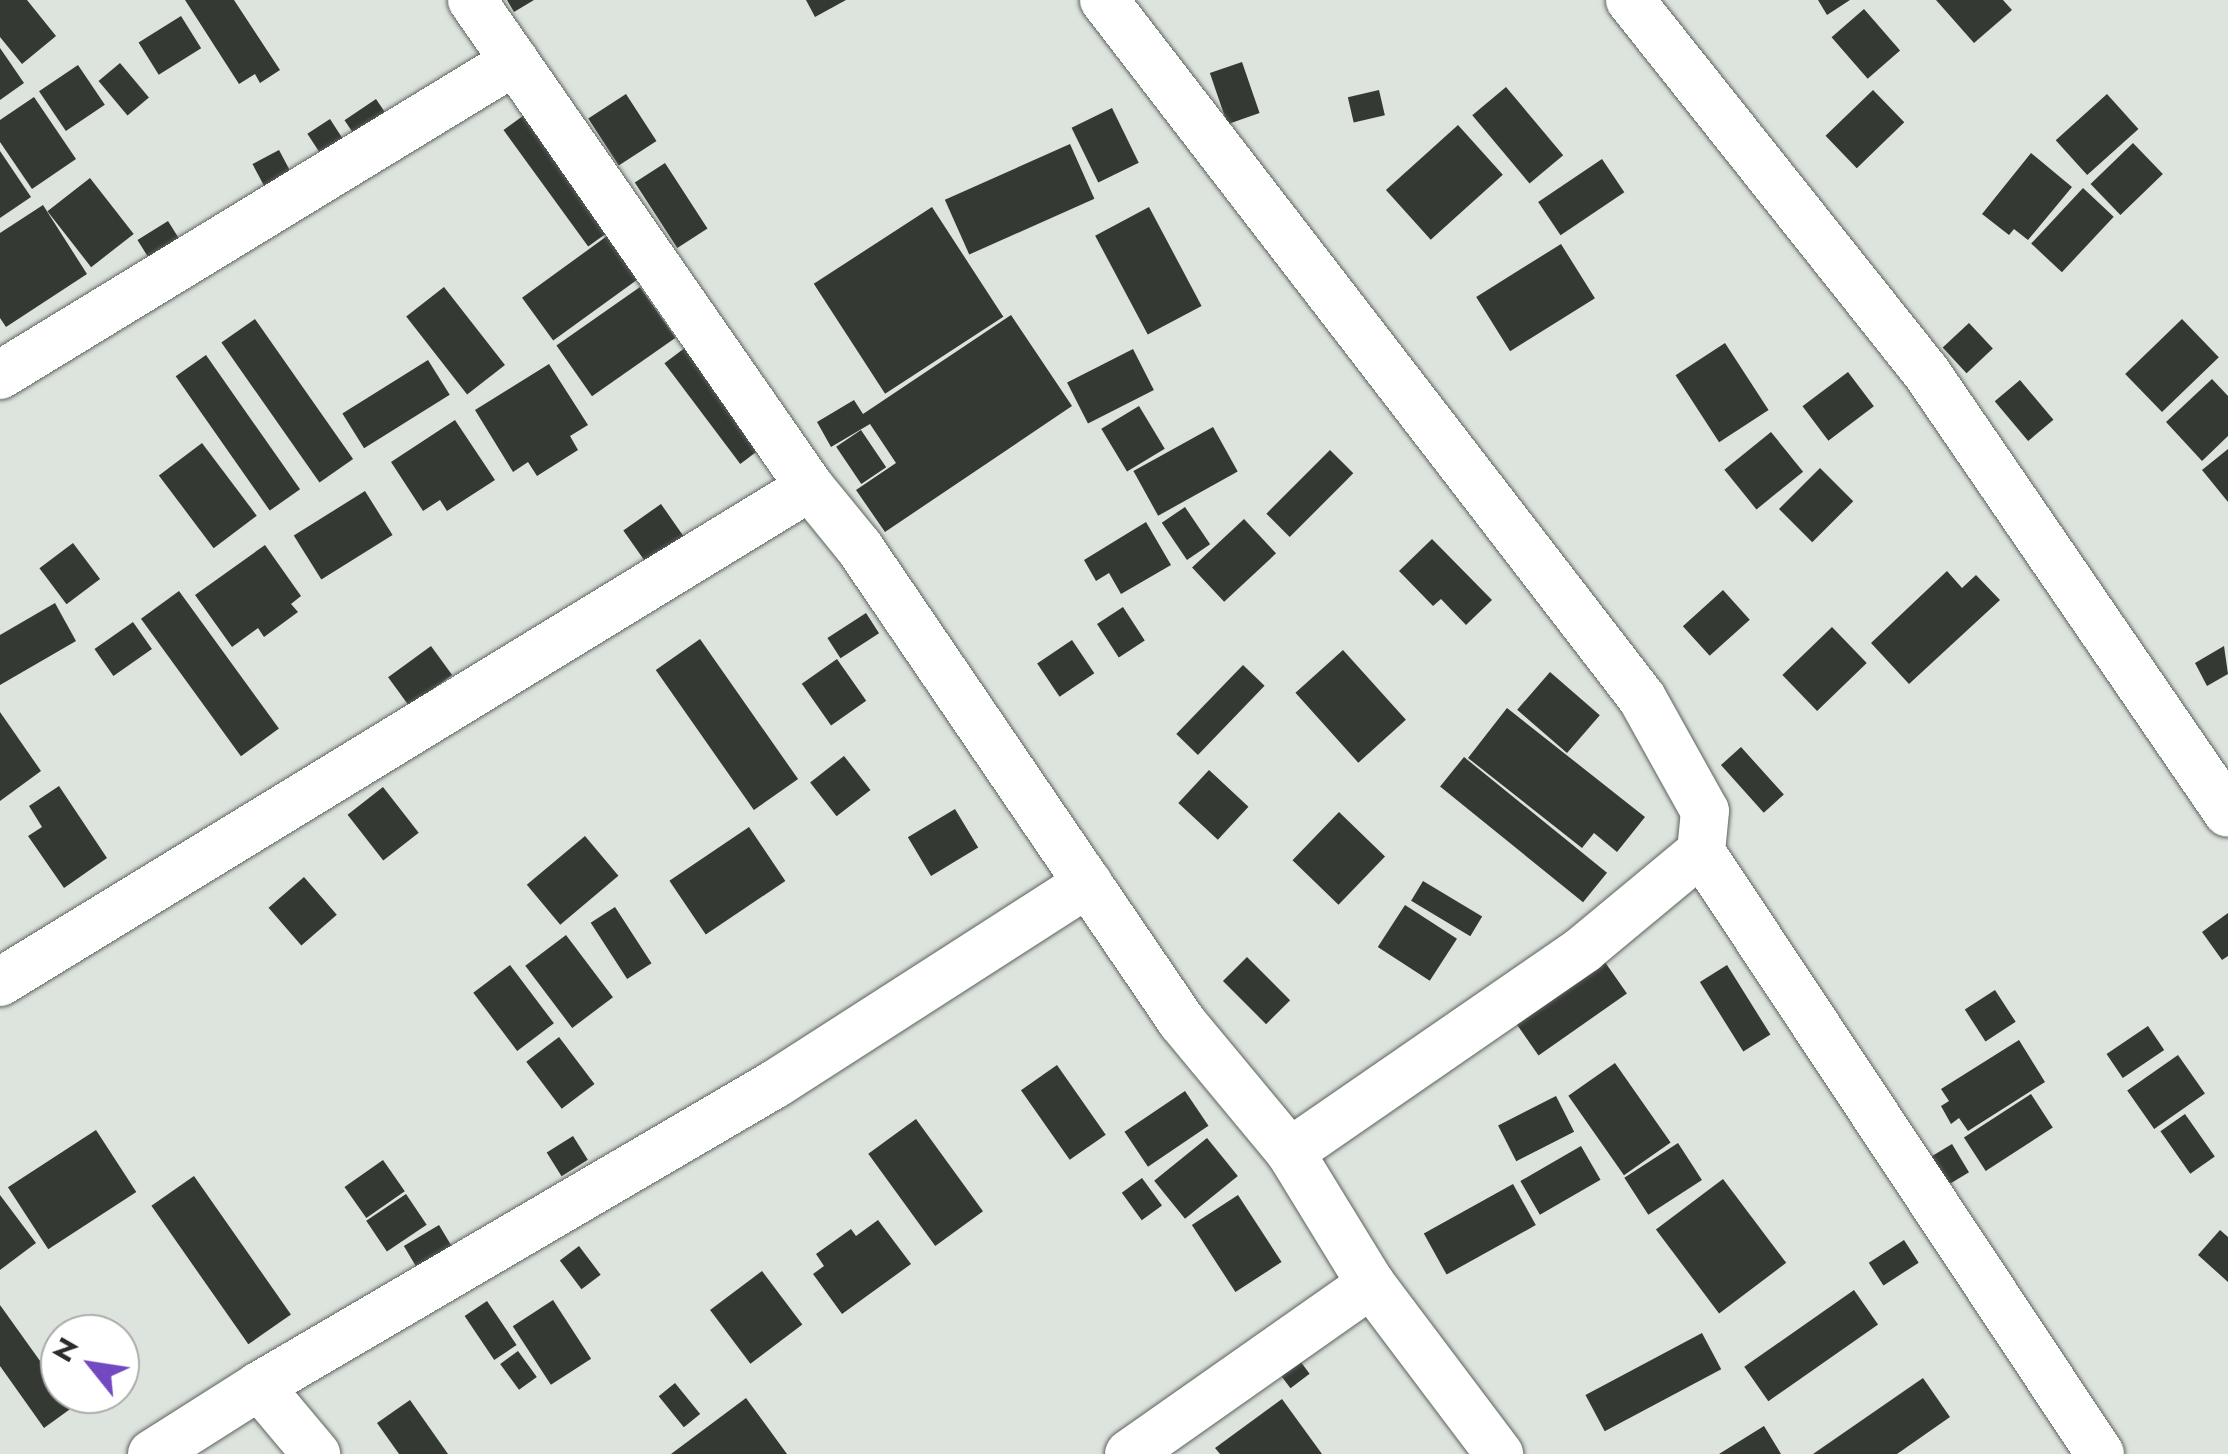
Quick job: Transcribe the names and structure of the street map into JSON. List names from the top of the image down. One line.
{"north":"top left"}
